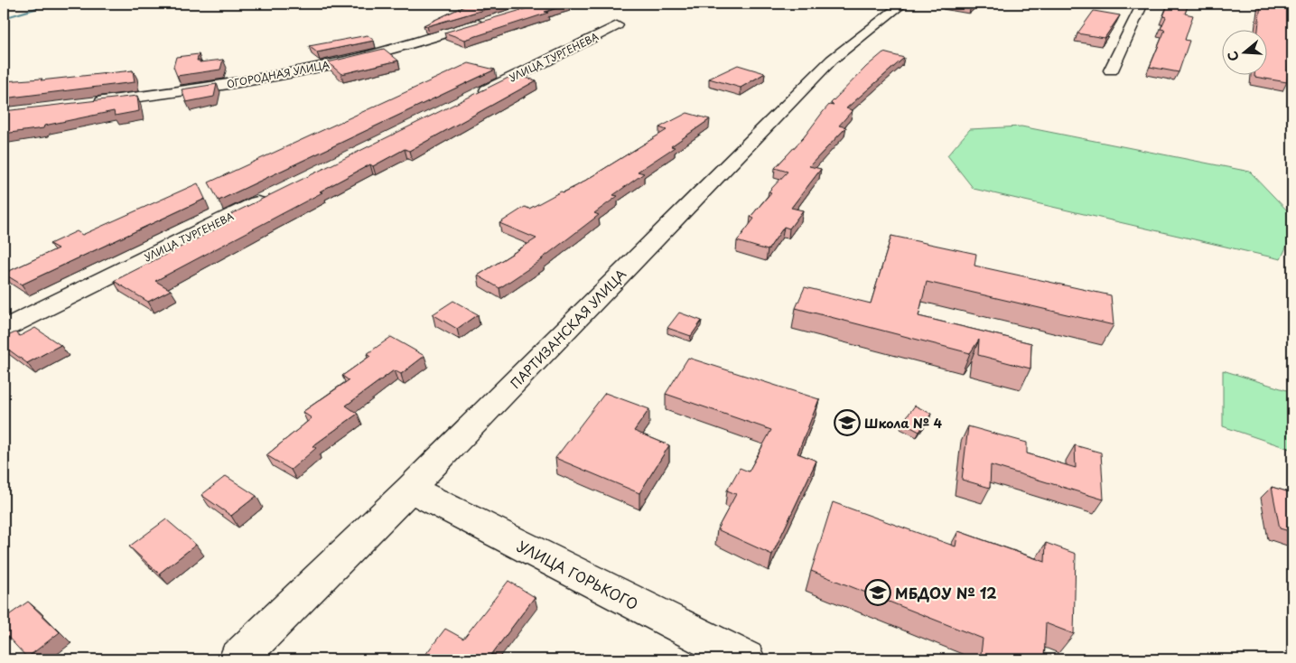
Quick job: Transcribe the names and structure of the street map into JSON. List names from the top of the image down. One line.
{"streets":{"street":["УЛИЦА ТУРГЕНЕВА","ОГОРОДНАЯ УЛИЦА","ПАРТИЗАНСКАЯ УЛИЦА","УЛИЦА ГОРЬКОГО"]},"crossings":[["ПАРТИЗАНСКАЯ УЛИЦА","УЛИЦА ГОРЬКОГО"]],"places":{"school or university":["Школа № 4","МБДОУ № 12"]},"north":"left"}
